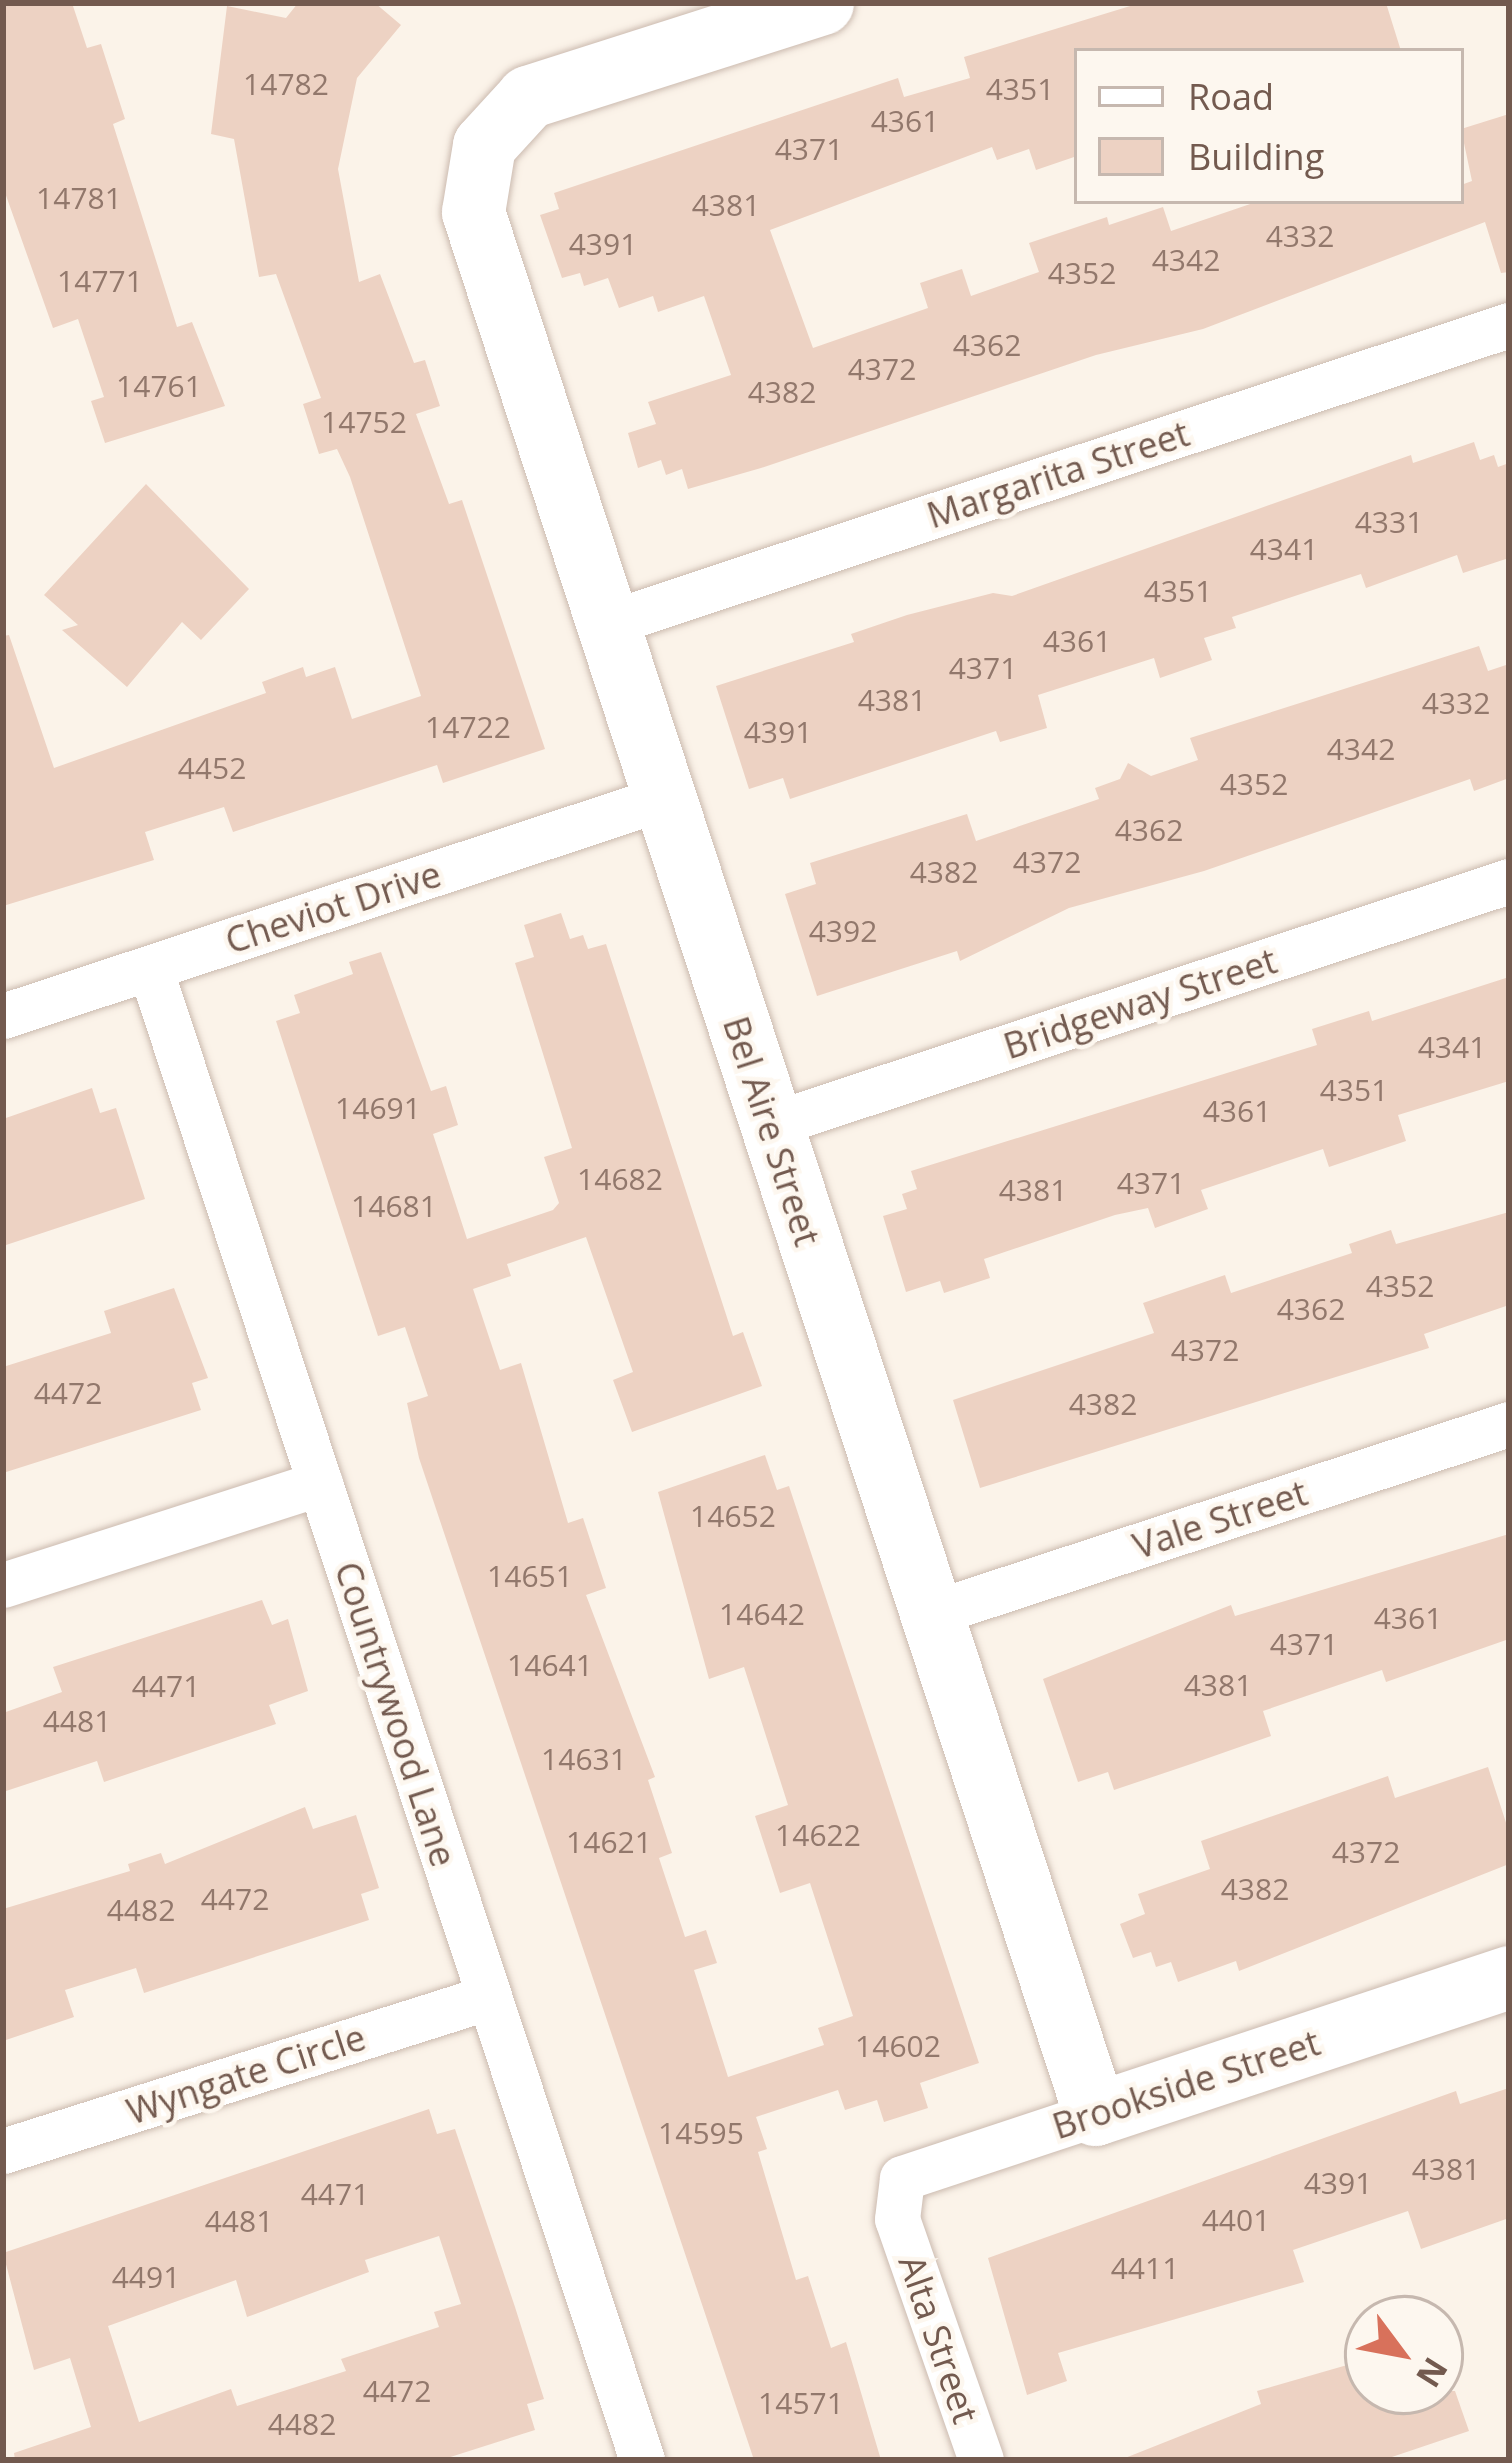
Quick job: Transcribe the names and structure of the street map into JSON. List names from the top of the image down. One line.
{"streets":{"street":["Margarita Street","Cheviot Drive","Bridgeway Street","Bel Aire Street","Vale Street","Countrywood Lane","Wyngate Circle","Brookside Street","Alta Street"]},"crossings":[["Margarita Street","Bel Aire Street"],["Cheviot Drive","Bel Aire Street"],["Cheviot Drive","Countrywood Lane"],["Bridgeway Street","Bel Aire Street"],["Bel Aire Street","Vale Street"],["Bel Aire Street","Brookside Street"],["Countrywood Lane","Wyngate Circle"],["Brookside Street","Alta Street"]],"house_numbers":["14782","4351","4361","4371","14781","4381","4332","4391","4342","4352","14771","4362","4372","14761","4382","14752","4331","4341","4351","4361","4371","4381","4332","14722","4391","4342","4452","4352","4362","4372","4382","4392","4341","4351","14691","4361","14682","4371","4381","14681","4352","4362","4372","4472","4382","14652","14651","14642","4361","4371","14641","4381","4471","4481","14631","14622","14621","4372","4382","4472","4482","14602","14595","4381","4391","4471","4401","4481","4411","4491","4472","14571","4482"],"legend":["Road","Building"],"north":"bottom right"}
